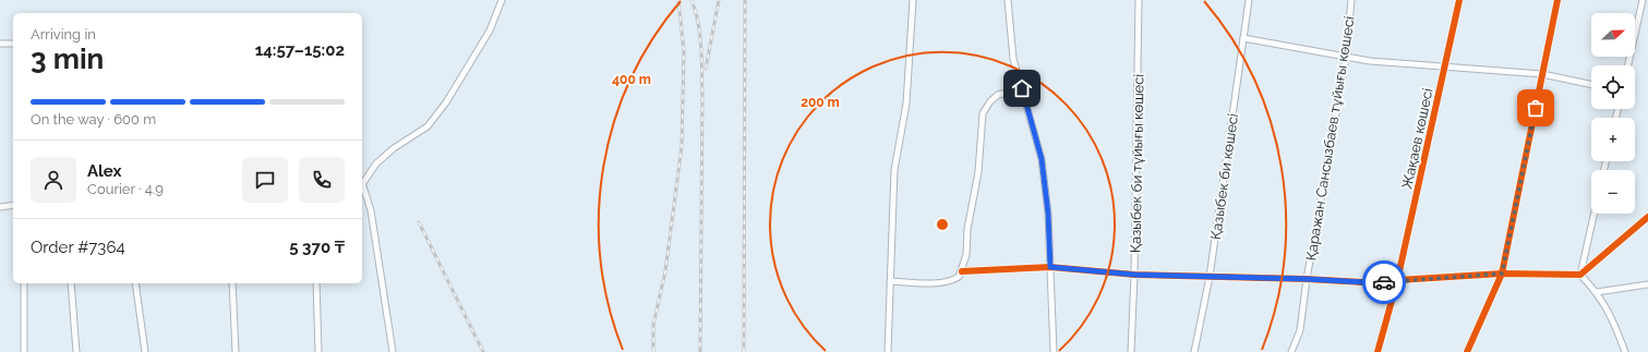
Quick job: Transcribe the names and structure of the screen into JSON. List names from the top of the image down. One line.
{"streets":{"street":["Қаражан Сансызбаев тұйығы көшесі","Жақаев көшесі","Қазыбек би тұйығы көшесі","Қазыбек би көшесі"]},"north":"right","page":{"map_buttons":["+","−"],"heading":["3 min","Arriving in","14:57–15:02"],"panel":["Alex","Courier · 4.9","Order #7364","5 370 ₸"],"bar":"On the way · 600 m"},"rings":["400 m","200 m"]}
